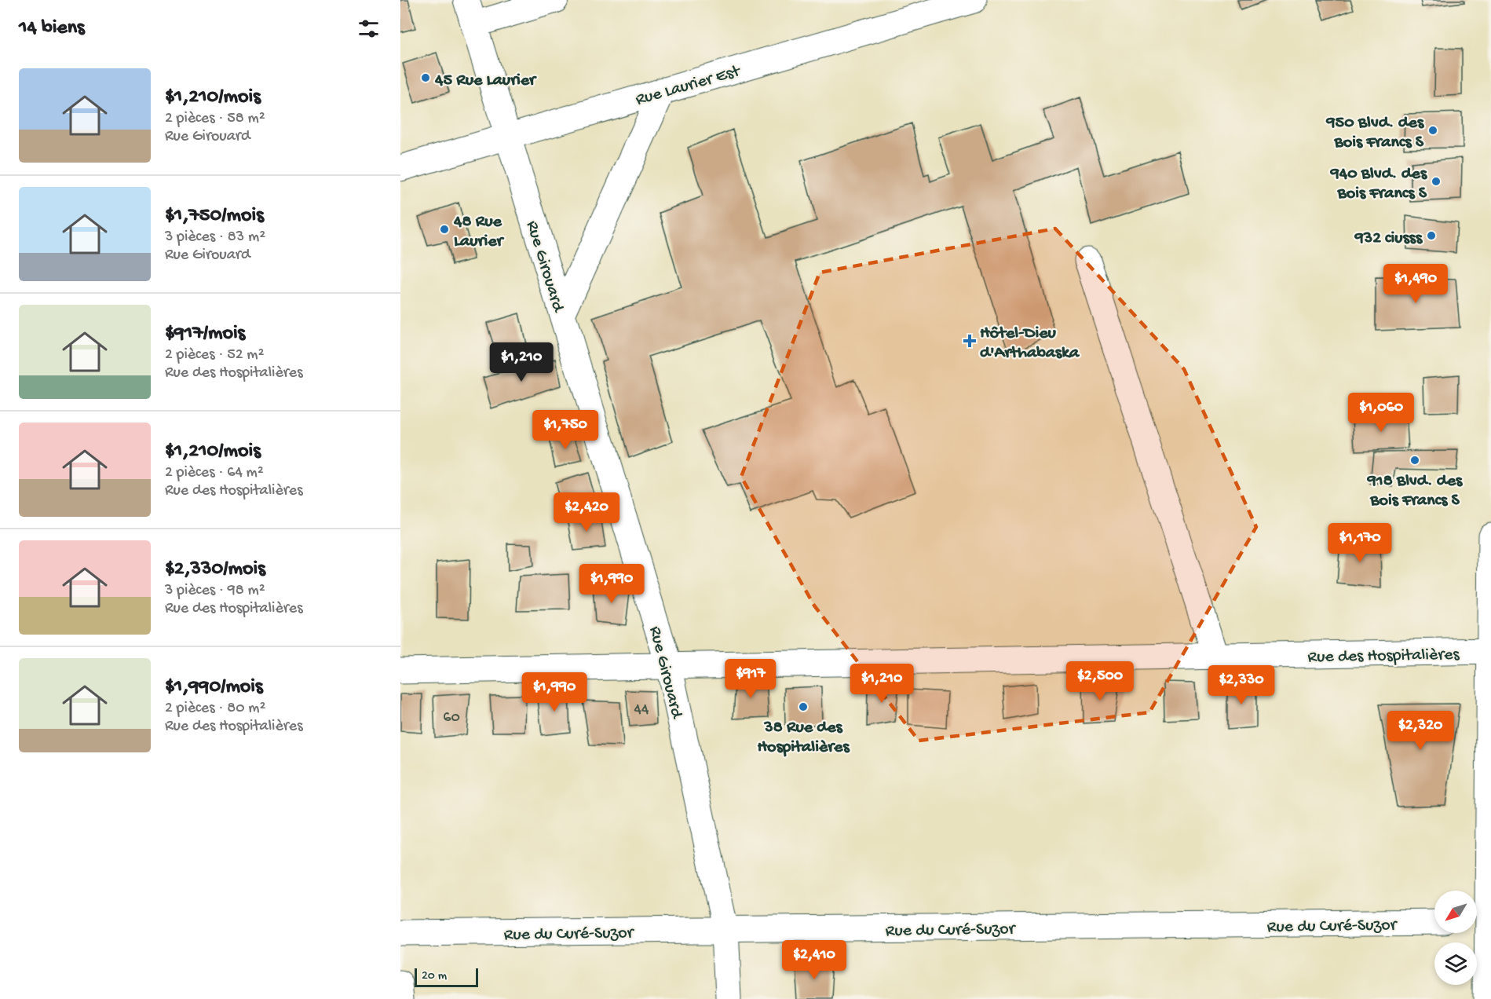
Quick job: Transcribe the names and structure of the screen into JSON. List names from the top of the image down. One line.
{"streets":{"street":["Rue Laurier Est","Rue Girouard","Rue des Hospitalières","Rue du Curé-Suzor"]},"crossings":[["Rue Laurier Est","Rue Girouard"],["Rue Girouard","Rue des Hospitalières"],["Rue Girouard","Rue du Curé-Suzor"]],"places":{"other":["45 Rue Laurier","950 Blvd. des Bois Francs S","940 Blvd. des Bois Francs S","48 Rue Laurier","932 ciusss","918 Blvd. des Bois Francs S","38 Rue des Hospitalières"],"health":["Hôtel-Dieu d'Arthabaska"]},"house_numbers":["44","60"],"scale_bar":"20 m","north":"bottom left","page":{"heading":"14 biens","list":[{"name":"$1,210/mois","note":"2 pièces · 58 m² · Rue Girouard"},{"name":"$1,750/mois","note":"3 pièces · 83 m² · Rue Girouard"},{"name":"$917/mois","note":"2 pièces · 52 m² · Rue des Hospitalières"},{"name":"$1,210/mois","note":"2 pièces · 64 m² · Rue des Hospitalières"},{"name":"$2,330/mois","note":"3 pièces · 98 m² · Rue des Hospitalières"},{"name":"$1,990/mois","note":"2 pièces · 80 m² · Rue des Hospitalières"}],"price":["$1,490","$1,210","$1,060","$1,750","$2,420","$1,170","$1,990","$917","$2,500","$1,210","$2,330","$1,990","$2,320","$2,410"],"scale":"20 m"}}
